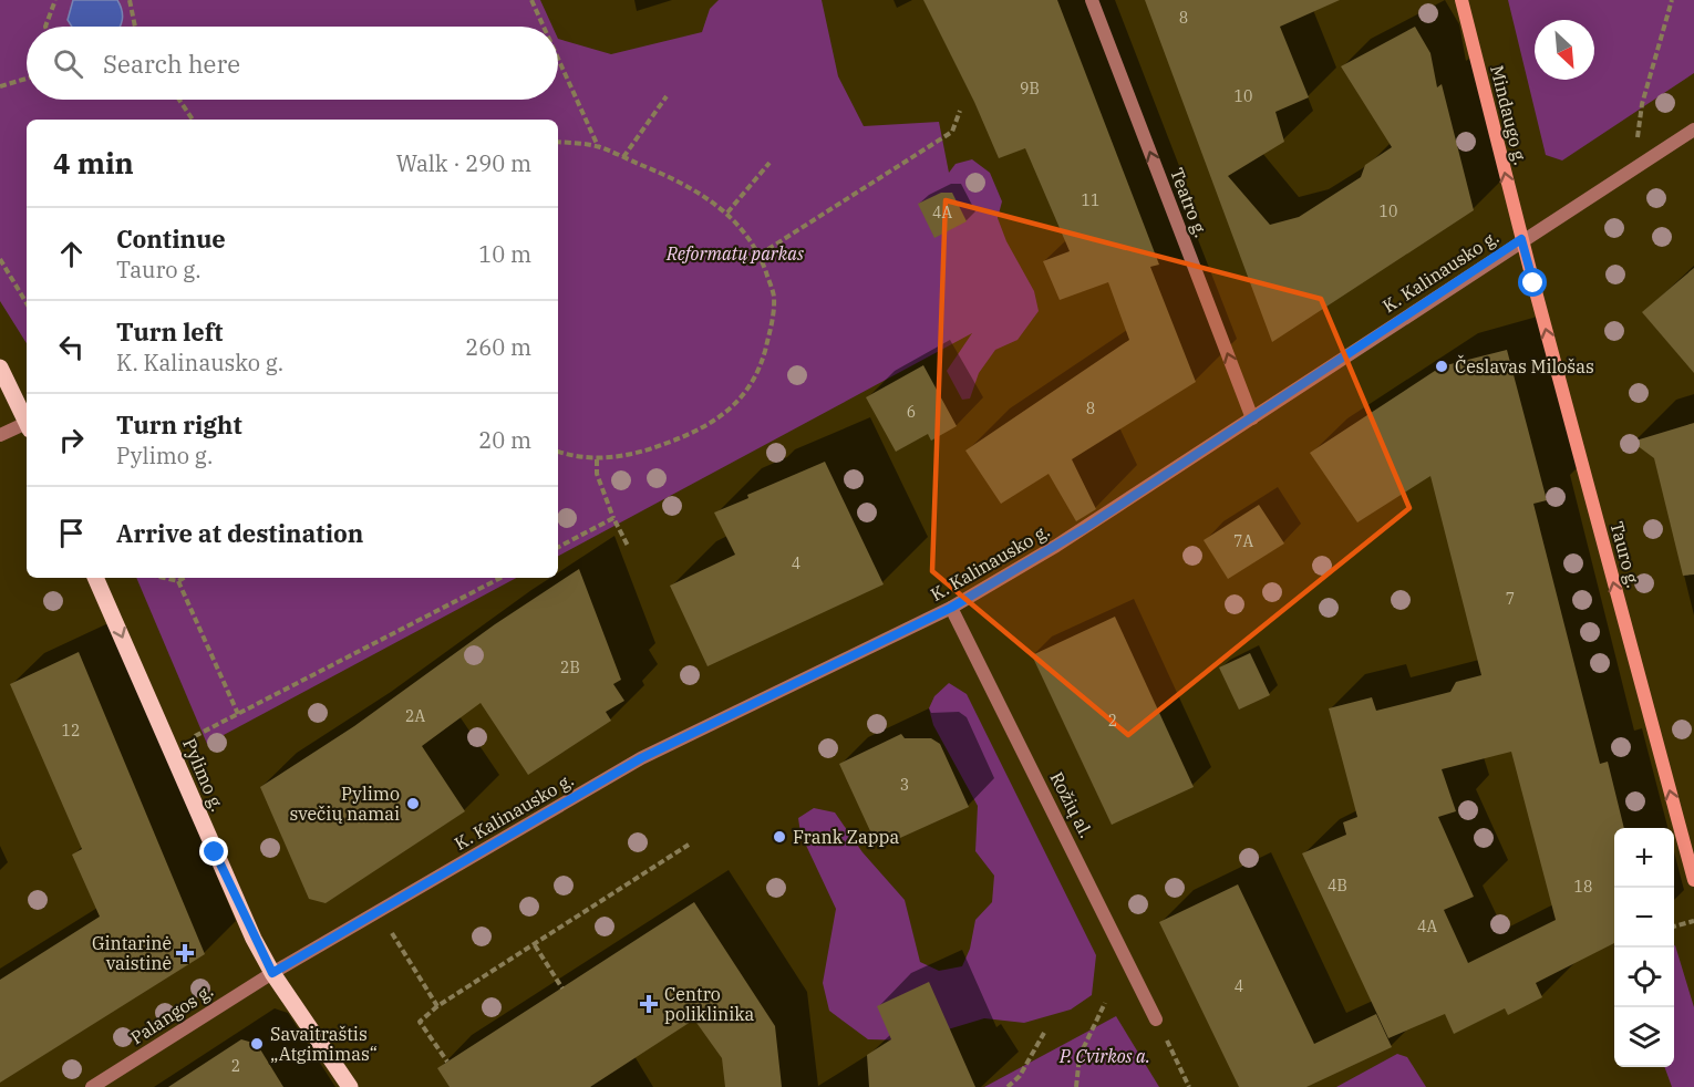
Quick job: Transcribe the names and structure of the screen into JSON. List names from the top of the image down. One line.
{"streets":{"main road":["Mindaugo g.","Tauro g.","Pylimo g."],"street":["Teatro g.","K. Kalinausko g.","Rožių al.","Palangos g."]},"crossings":[["Mindaugo g.","K. Kalinausko g."],["Mindaugo g.","Tauro g."],["Teatro g.","K. Kalinausko g."],["K. Kalinausko g.","Tauro g."],["K. Kalinausko g.","Pylimo g."],["K. Kalinausko g.","Rožių al."],["K. Kalinausko g.","Palangos g."],["Pylimo g.","Palangos g."]],"one_way":["Mindaugo g.","Teatro g.","Tauro g."],"parks":["Reformatų parkas","P. Cvirkos a."],"places":{"other":["Česlavas Milošas","Pylimo svečių namai","Frank Zappa","Savaitraštis „Atgimimas“"],"health":["Gintarinė vaistinė","Centro poliklinika"]},"house_numbers":["8","9B","10","11","10","4A","8","6","7A","4","7","2B","2A","2","12","3","4B","18","4A","4","2"],"north":"bottom right","page":{"search":"Search here","heading":["4 min","Walk · 290 m"],"list":[["Continue","Tauro g.","10 m"],["Turn left","K. Kalinausko g.","260 m"],["Turn right","Pylimo g.","20 m"],"Arrive at destination"],"map_buttons":["+","−"]}}
